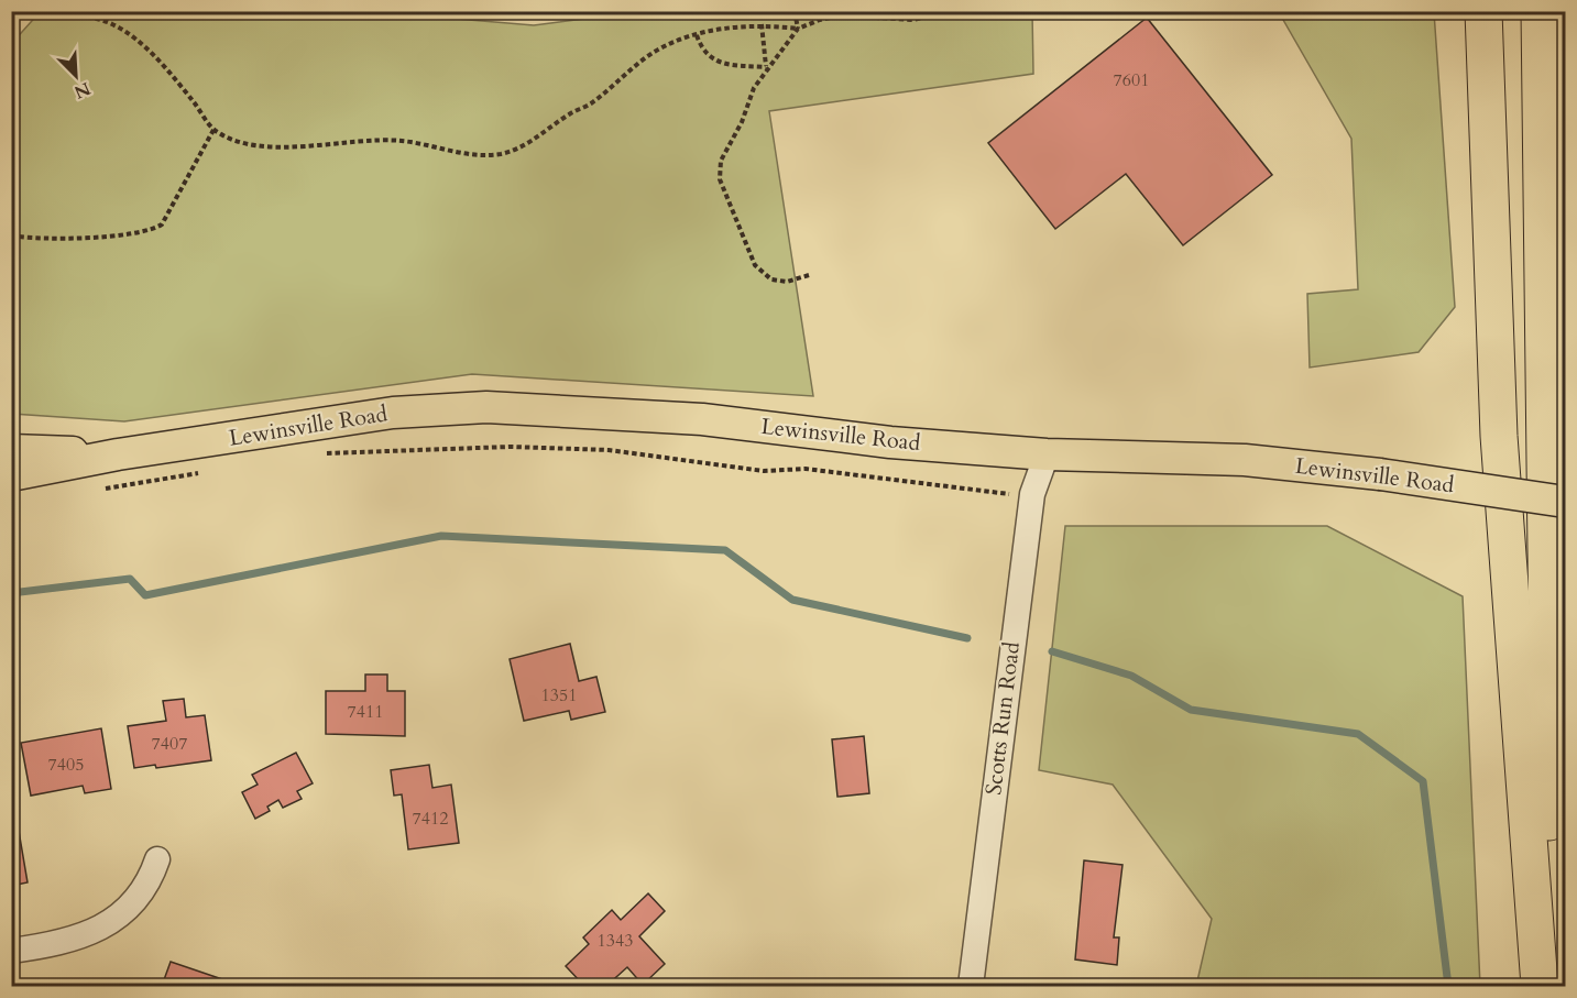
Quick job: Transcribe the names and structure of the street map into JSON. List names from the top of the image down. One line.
{"streets":{"main road":["Lewinsville Road"],"street":["Scotts Run Road"]},"crossings":[["Lewinsville Road","Scotts Run Road"]],"house_numbers":["7601","1351","7411","7407","7405","7412","1343"],"north":"bottom right"}
